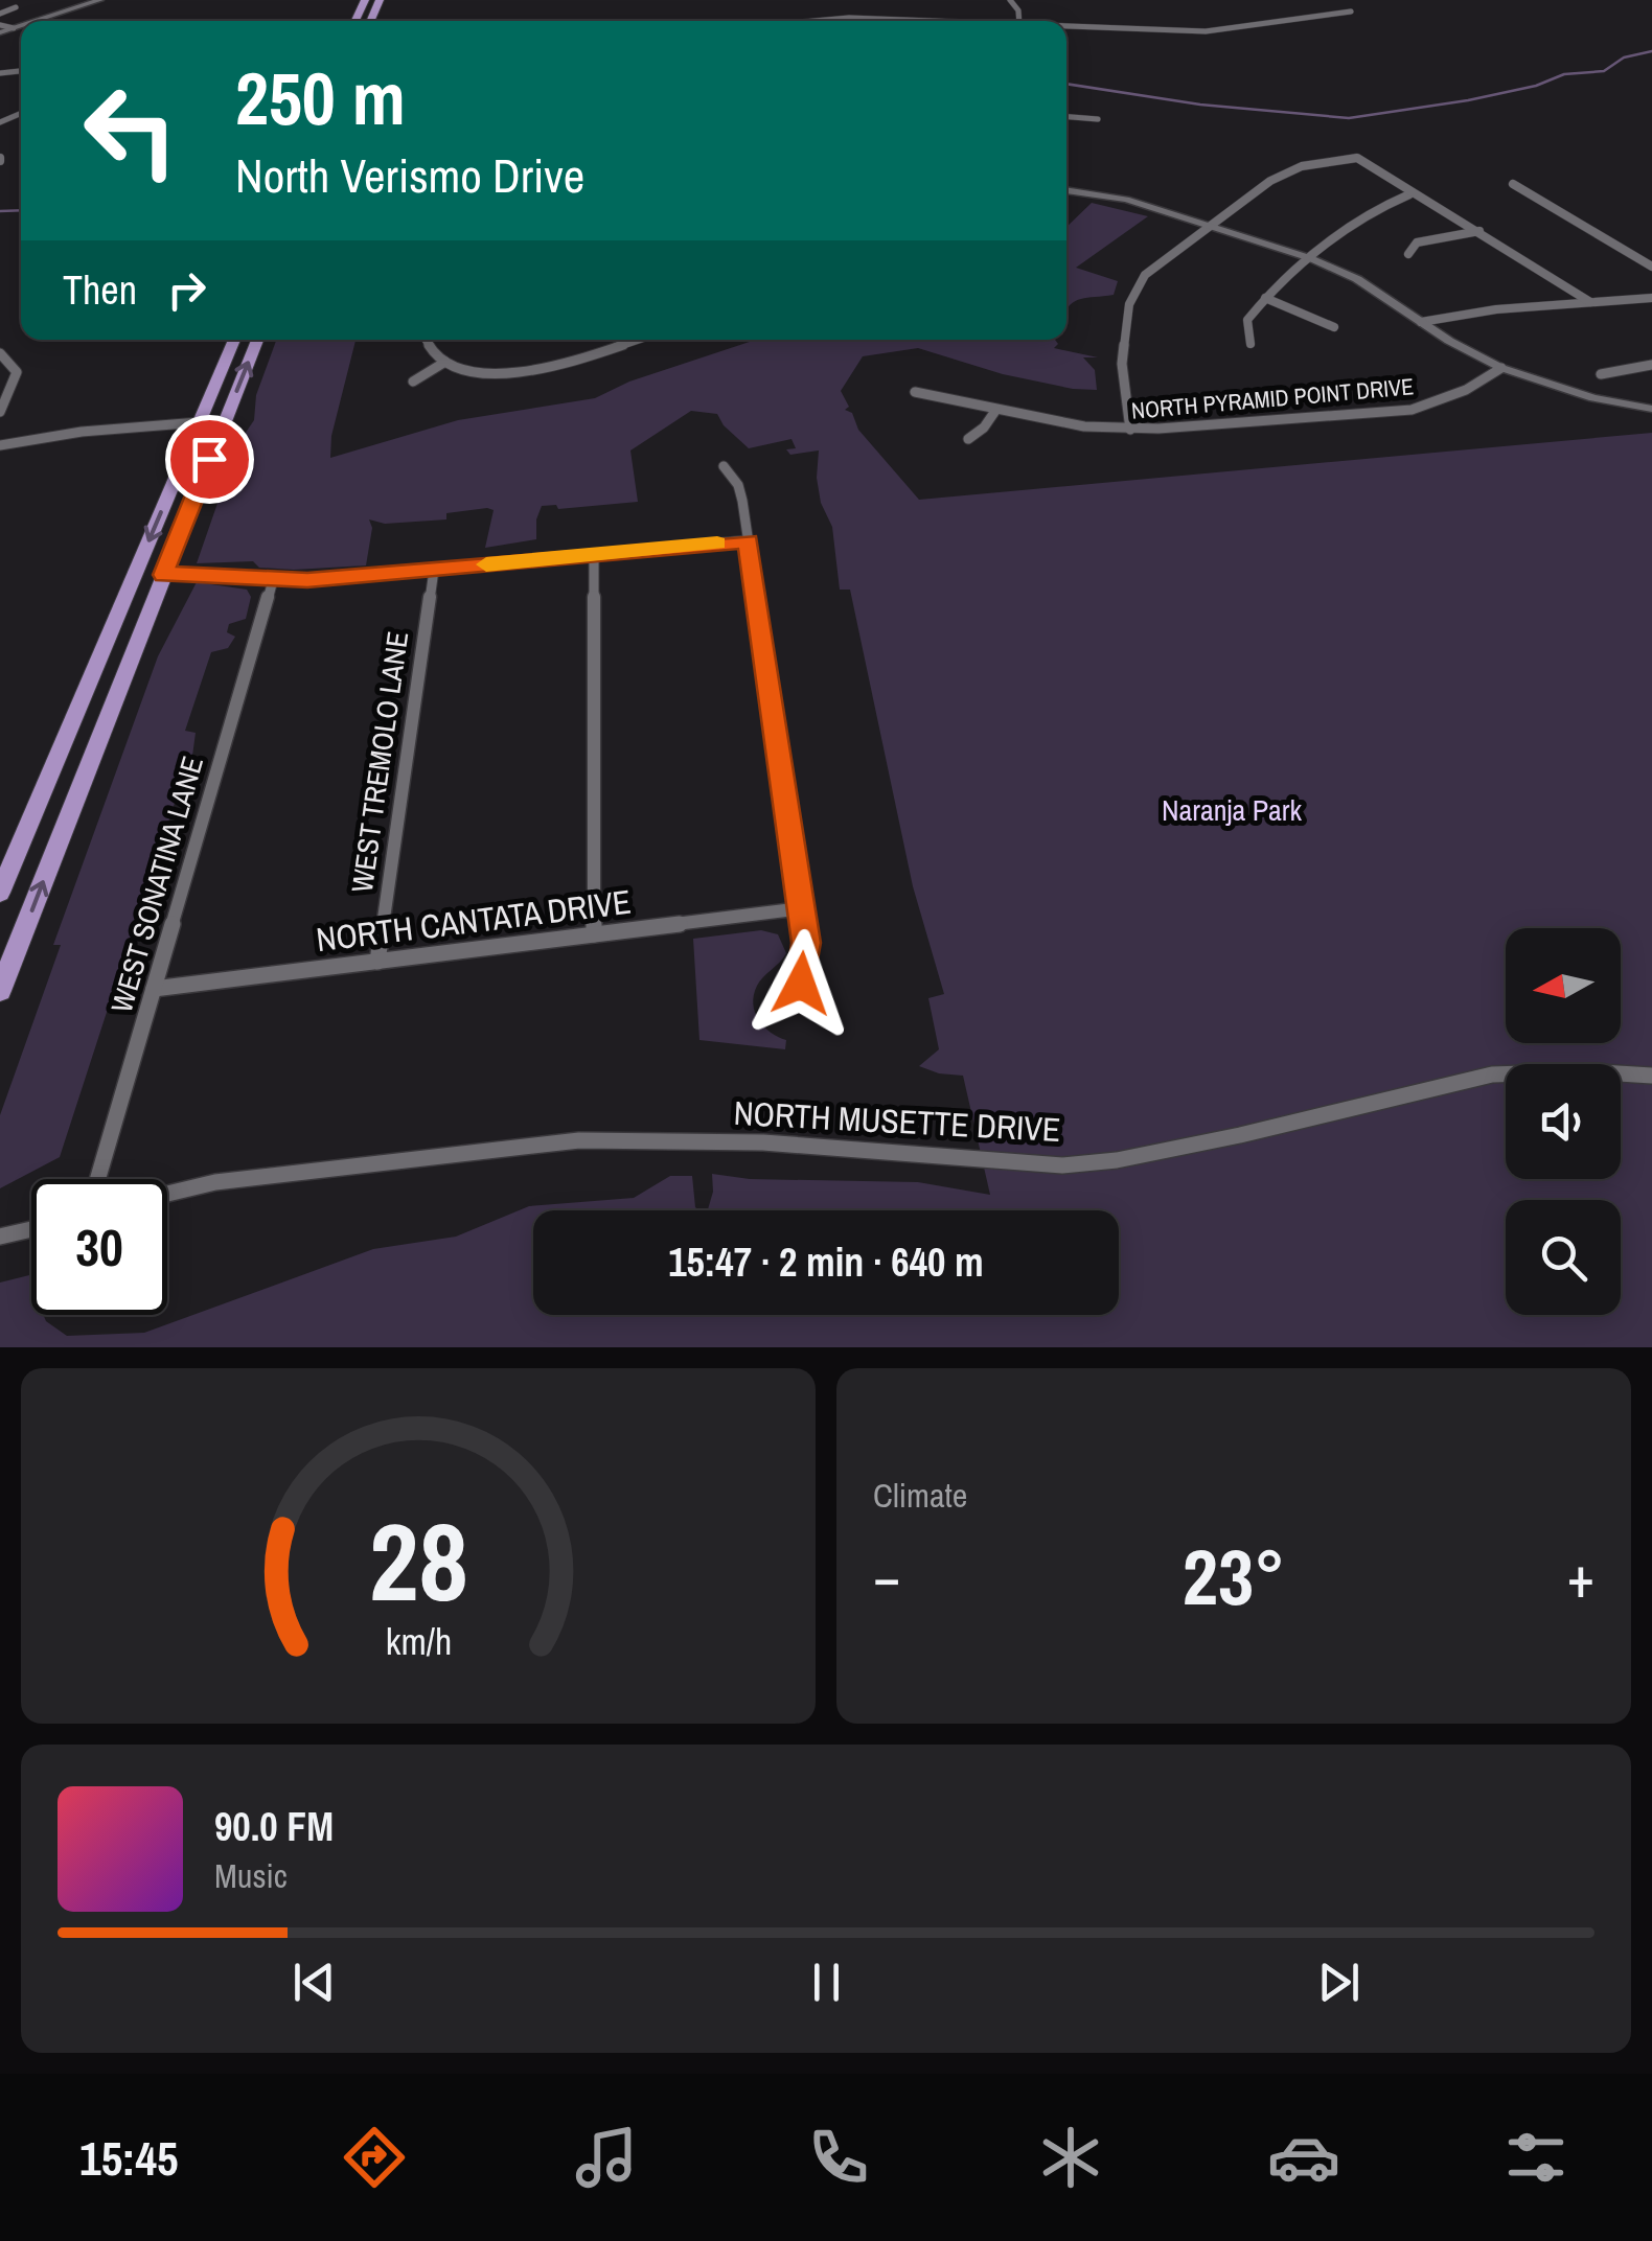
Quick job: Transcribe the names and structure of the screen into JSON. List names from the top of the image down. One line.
{"streets":{"street":["NORTH PYRAMID POINT DRIVE","WEST TREMOLO LANE","WEST SONATINA LANE","NORTH CANTATA DRIVE","NORTH MUSETTE DRIVE"]},"crossings":[["WEST TREMOLO LANE","NORTH CANTATA DRIVE"],["WEST SONATINA LANE","NORTH CANTATA DRIVE"]],"parks":["Naranja Park"],"north":"left","page":{"turn":["250 m","North Verismo Drive"],"then":"Then","limit":"30","trip":"15:47 · 2 min · 640 m","tile":"Climate","heat":["−","23°","+"],"song":["90.0 FM","Music"],"tabs":"15:45","gauge":["28","km/h"]}}
